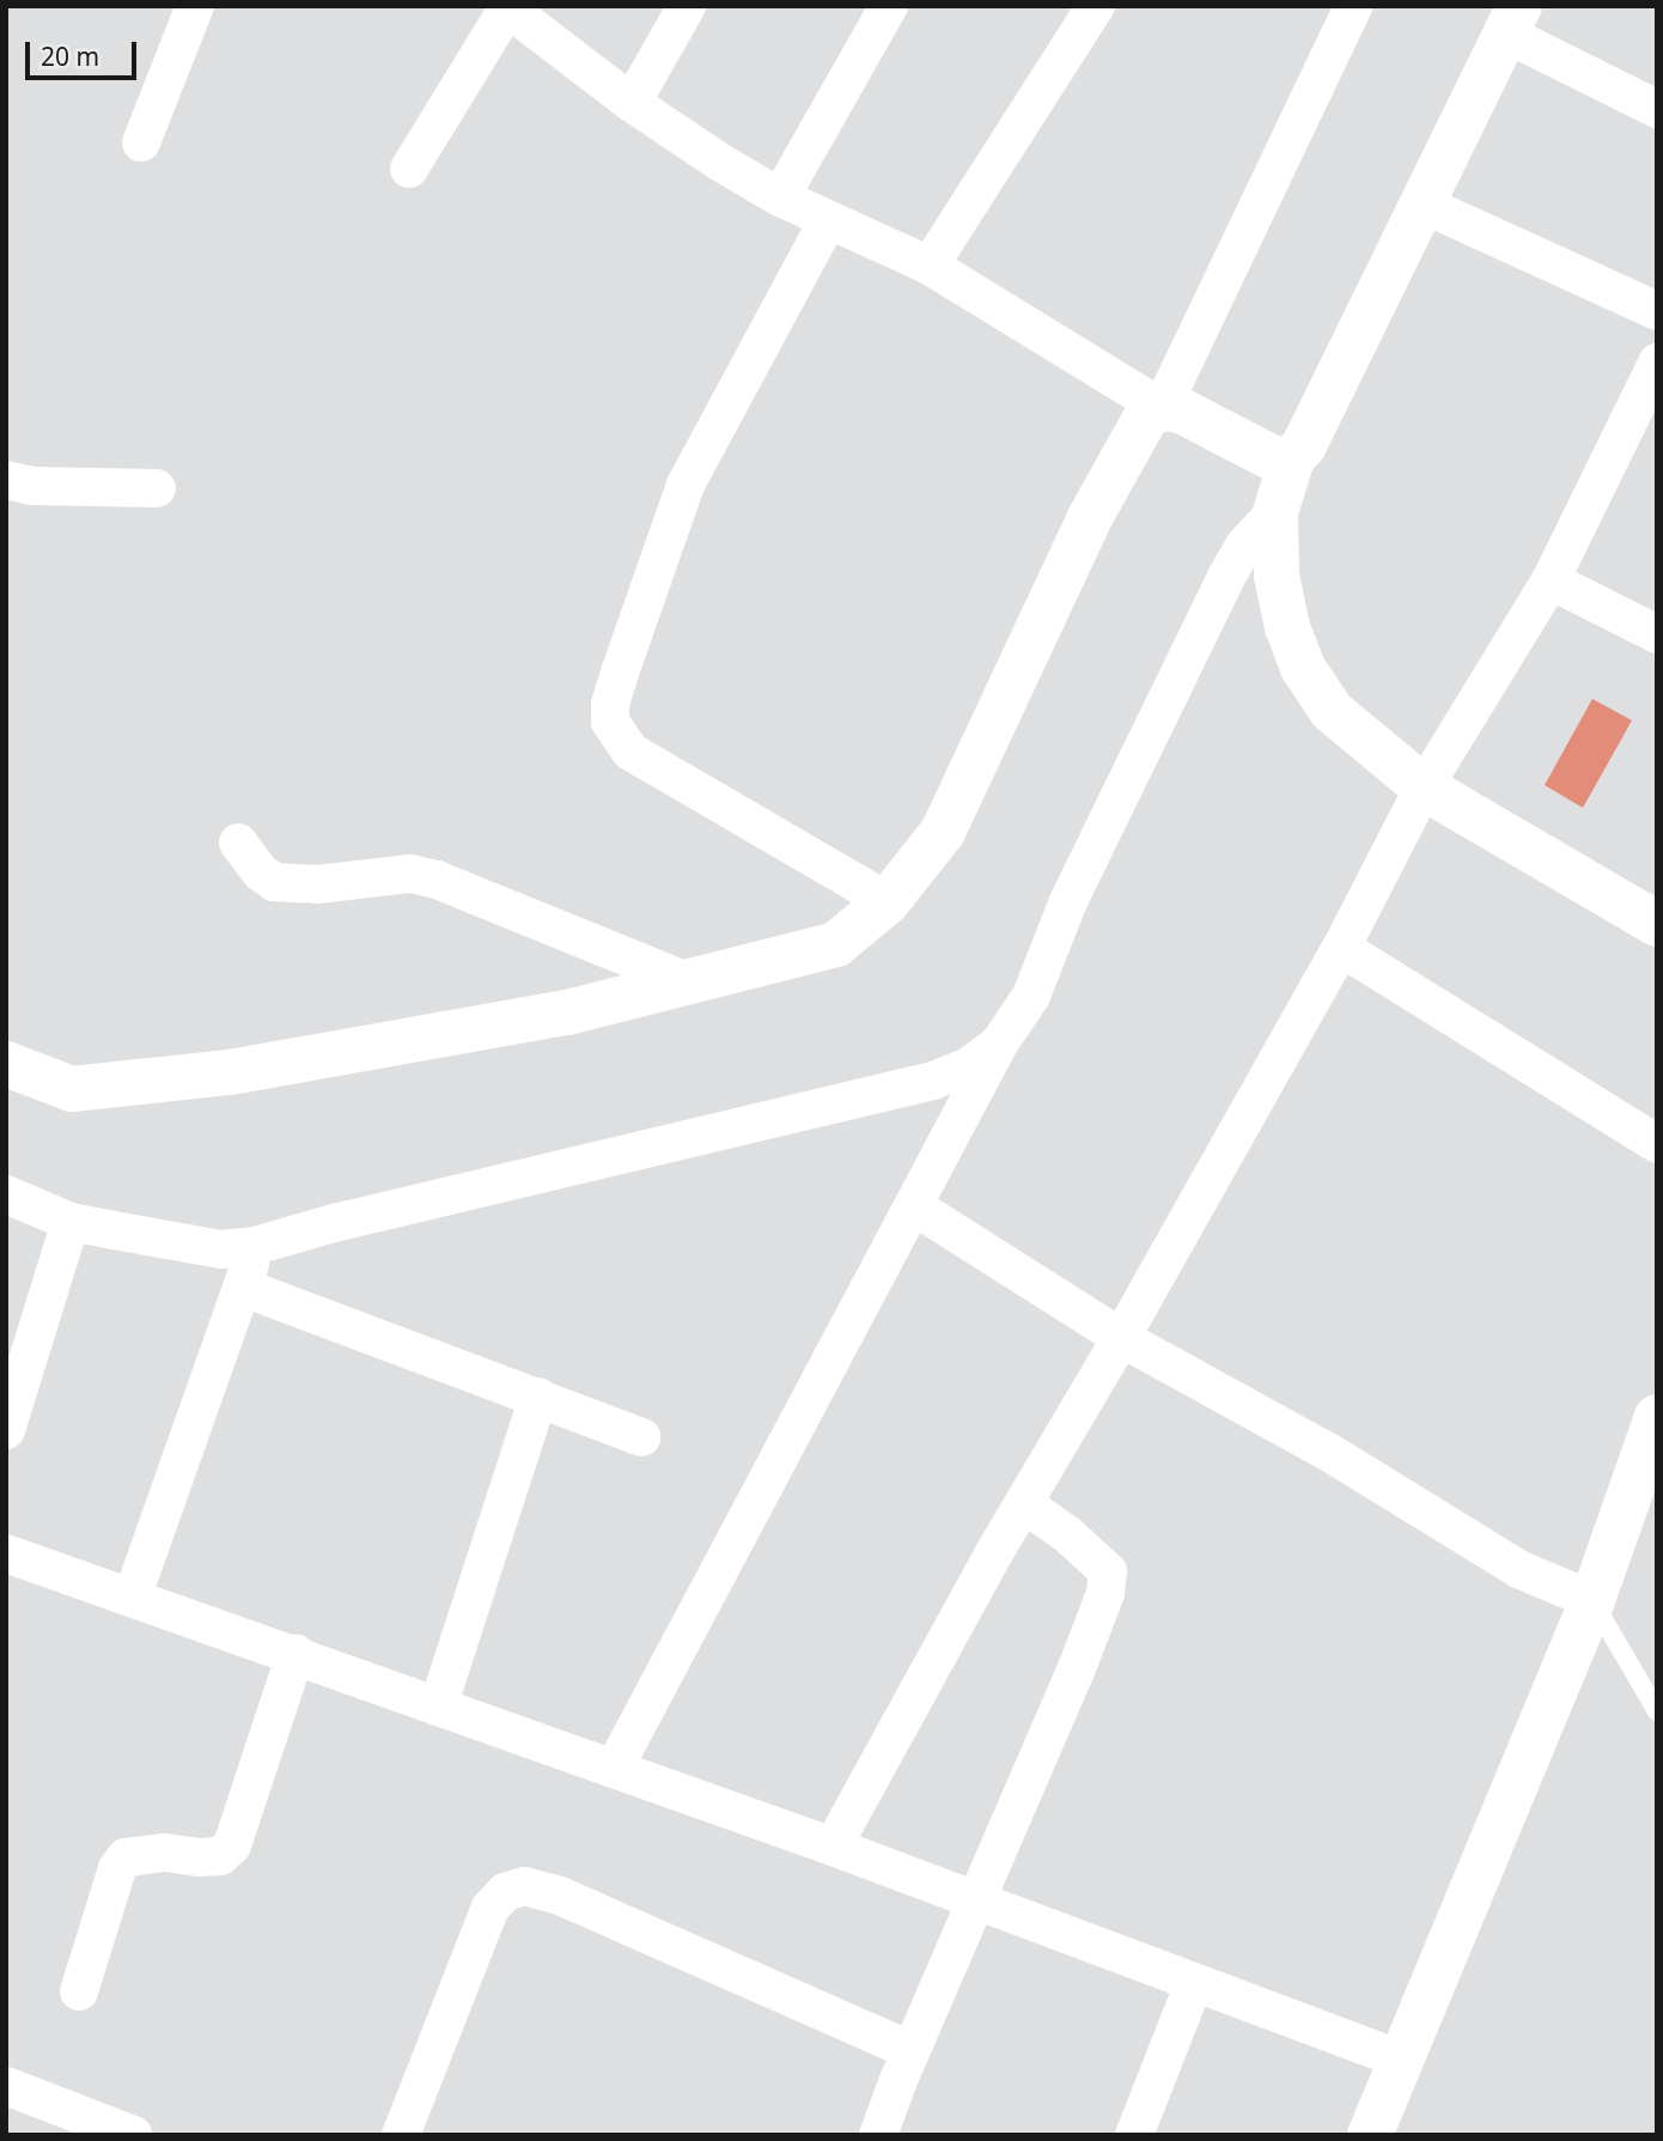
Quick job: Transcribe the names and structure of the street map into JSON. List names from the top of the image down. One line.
{"scale_bar":"20 m"}
